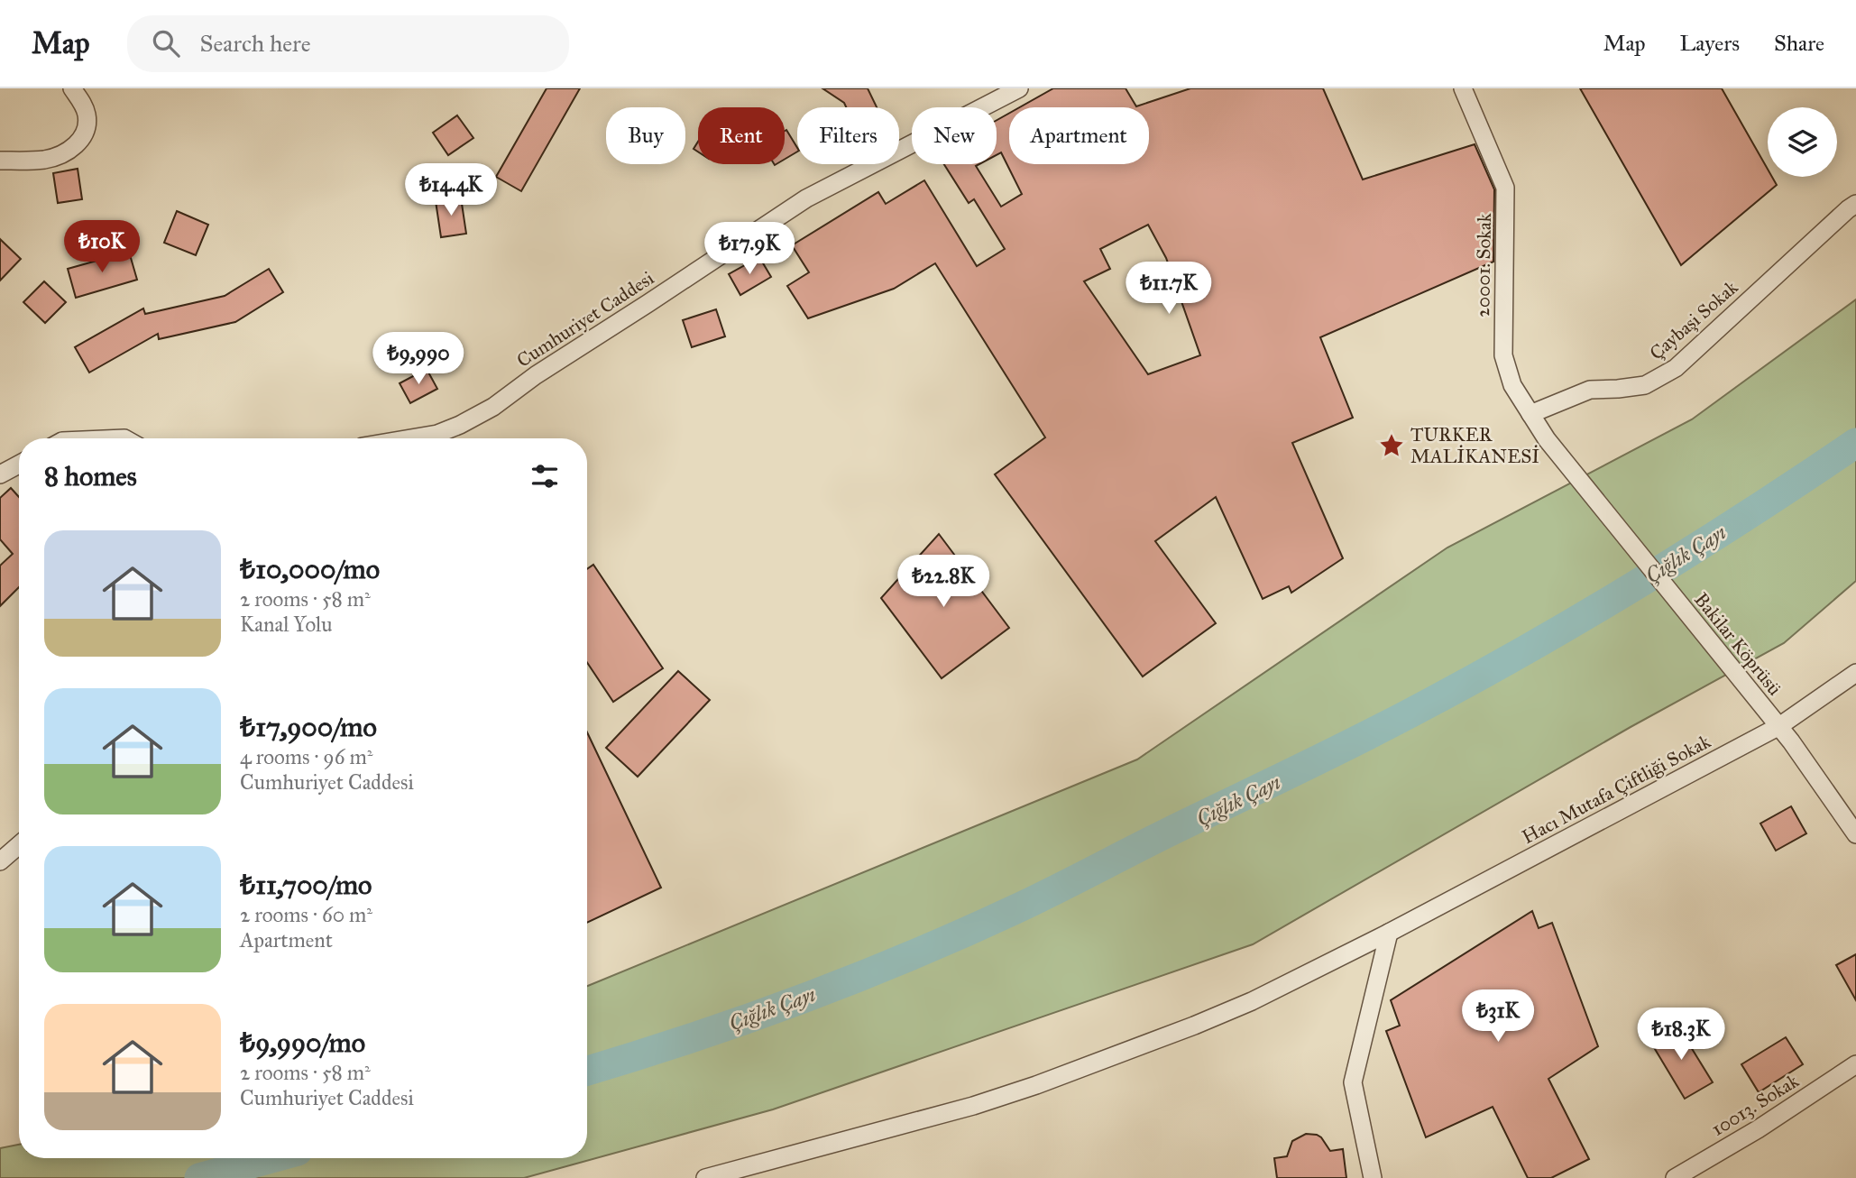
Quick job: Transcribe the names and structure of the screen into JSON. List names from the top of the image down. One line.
{"streets":{"street":["20001. Sokak","Cumhuriyet Caddesi","Çaybaşi Sokak","Bakilar Köprüsü","Hacı Mutafa Çiftliği Sokak","10013. Sokak"]},"crossings":[["20001. Sokak","Çaybaşi Sokak"],["20001. Sokak","Bakilar Köprüsü"],["Bakilar Köprüsü","Hacı Mutafa Çiftliği Sokak"]],"water":["Çığlık Çayı"],"places":{"place":["TURKER MALİKANESİ"]},"page":{"header":"Map","search":"Search here","nav":["Map","Layers","Share"],"chip":["Buy","Rent","Filters","New","Apartment"],"price":["₺14.4K","₺10K","₺17.9K","₺11.7K","₺9,990","₺22.8K","₺31K","₺18.3K"],"heading":"8 homes","list":[{"name":"₺10,000/mo","note":"2 rooms · 58 m² · Kanal Yolu"},{"name":"₺17,900/mo","note":"4 rooms · 96 m² · Cumhuriyet Caddesi"},{"name":"₺11,700/mo","note":"2 rooms · 60 m² · Apartment"},{"name":"₺9,990/mo","note":"2 rooms · 58 m² · Cumhuriyet Caddesi"}]}}
